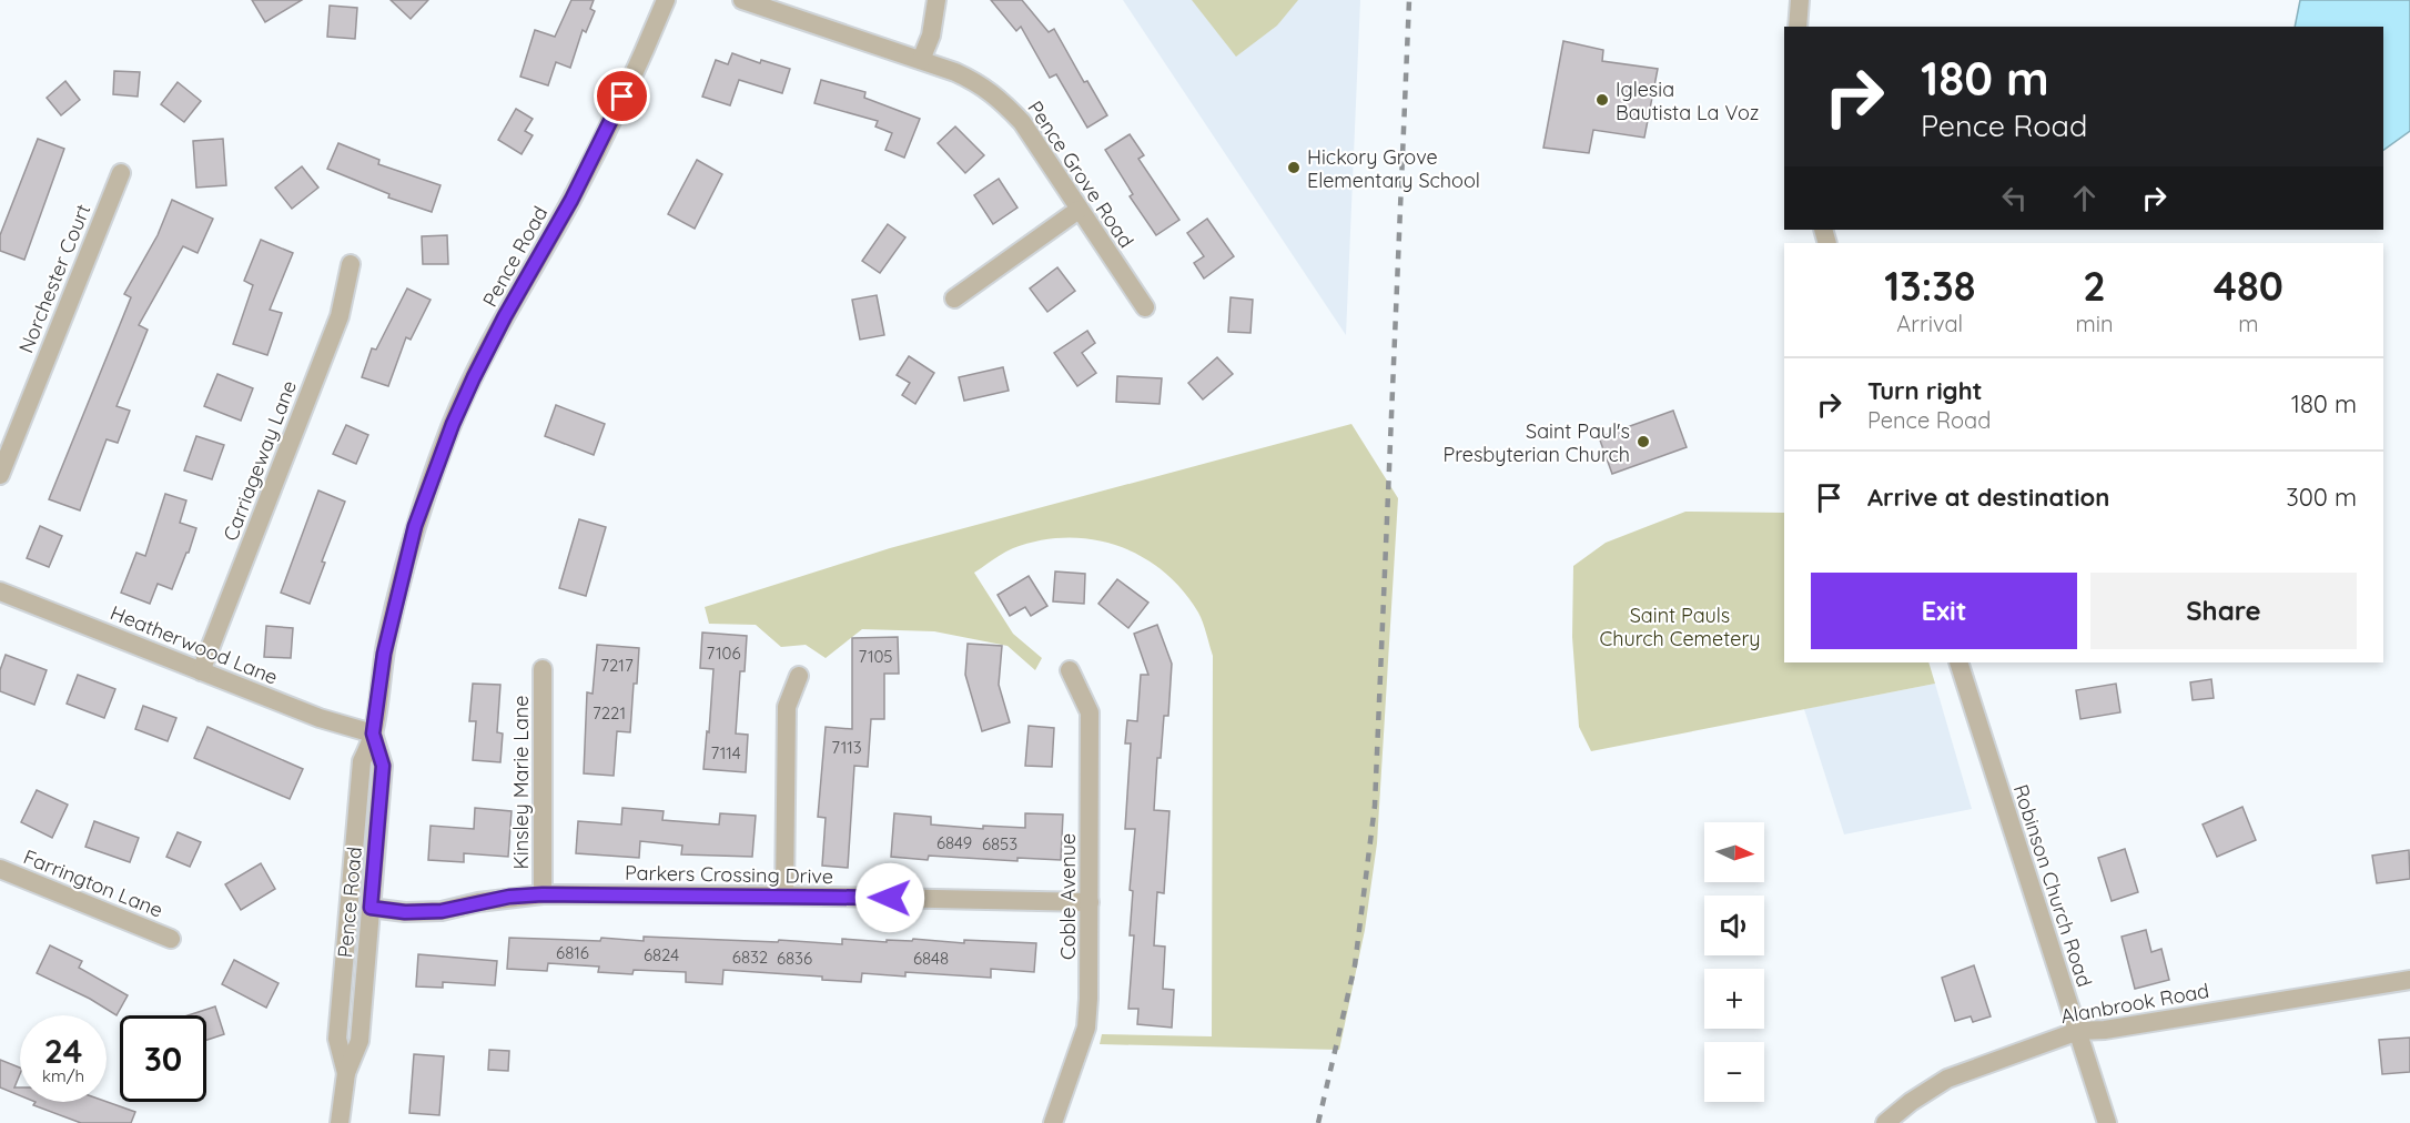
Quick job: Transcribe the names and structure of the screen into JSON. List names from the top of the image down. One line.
{"streets":{"street":["Pence Grove Road","Pence Road","Norchester Court","Carriageway Lane","Heatherwood Lane","Kinsley Marie Lane","Parkers Crossing Drive","Farrington Lane","Robinson Church Road","Coble Avenue","Alanbrook Road"]},"crossings":[["Pence Road","Heatherwood Lane"],["Pence Road","Parkers Crossing Drive"],["Carriageway Lane","Heatherwood Lane"],["Kinsley Marie Lane","Parkers Crossing Drive"],["Parkers Crossing Drive","Coble Avenue"],["Robinson Church Road","Alanbrook Road"]],"parks":["Saint Pauls Church Cemetery"],"places":["Iglesia Bautista La Voz","Hickory Grove Elementary School","Saint Paul's Presbyterian Church"],"house_numbers":["7106","7105","7217","7221","7113","7114","6849","6853","6816","6824","6832","6836","6848"],"north":"right","page":{"turn":["180 m","Pence Road"],"eta":["13:38","Arrival","2","min","480","m"],"list":[{"name":"Turn right","note":"Pence Road","value":"180 m"},{"name":"Arrive at destination","value":"300 m"}],"buttons":["Exit","Share"],"map_buttons":["+","−"],"speed":"24 km/h","limit":"30"}}
